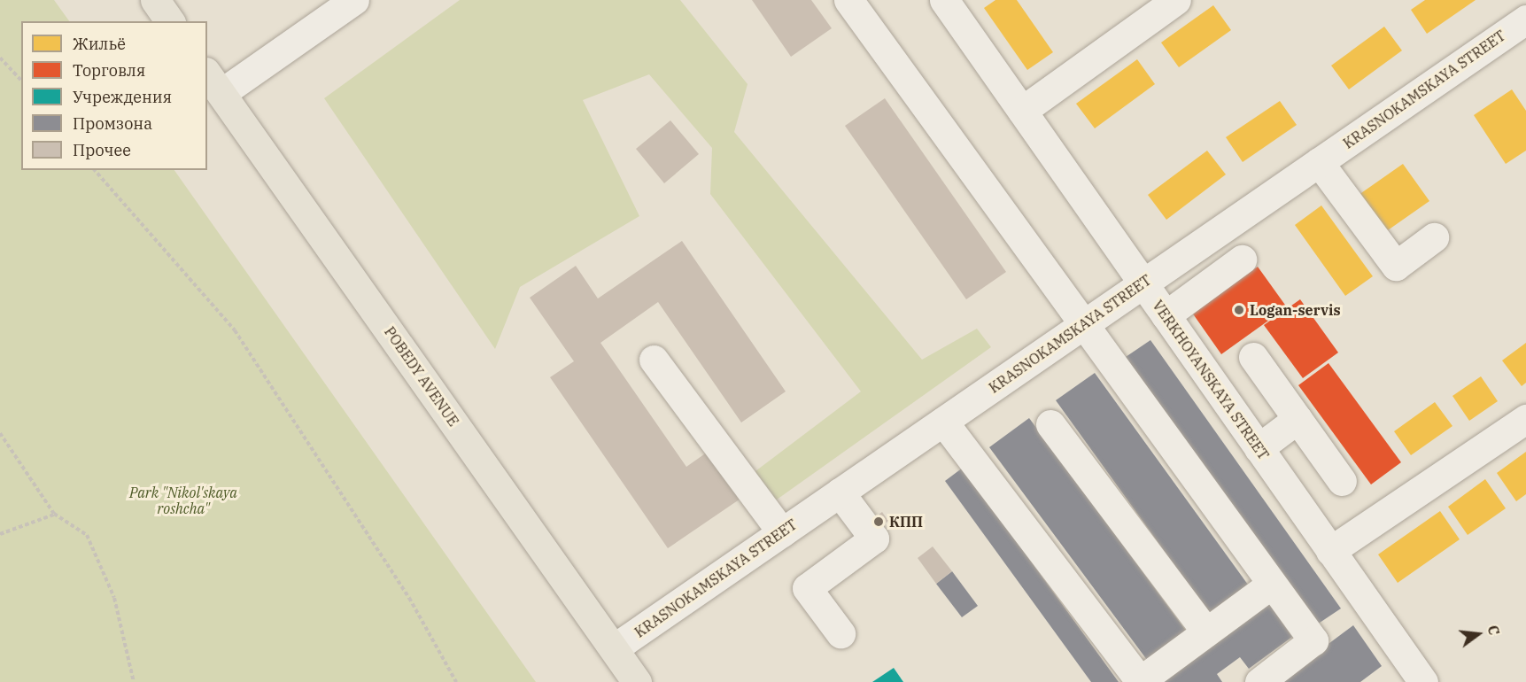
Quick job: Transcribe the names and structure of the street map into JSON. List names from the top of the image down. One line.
{"streets":{"main road":["POBEDY AVENUE"],"street":["KRASNOKAMSKAYA STREET","VERKHOYANSKAYA STREET"]},"crossings":[["KRASNOKAMSKAYA STREET","POBEDY AVENUE"],["KRASNOKAMSKAYA STREET","VERKHOYANSKAYA STREET"]],"parks":["Park \"Nikol'skaya roshcha\""],"places":["Logan-servis","КПП"],"legend":["Жильё","Торговля","Учреждения","Промзона","Прочее"],"north":"right"}
